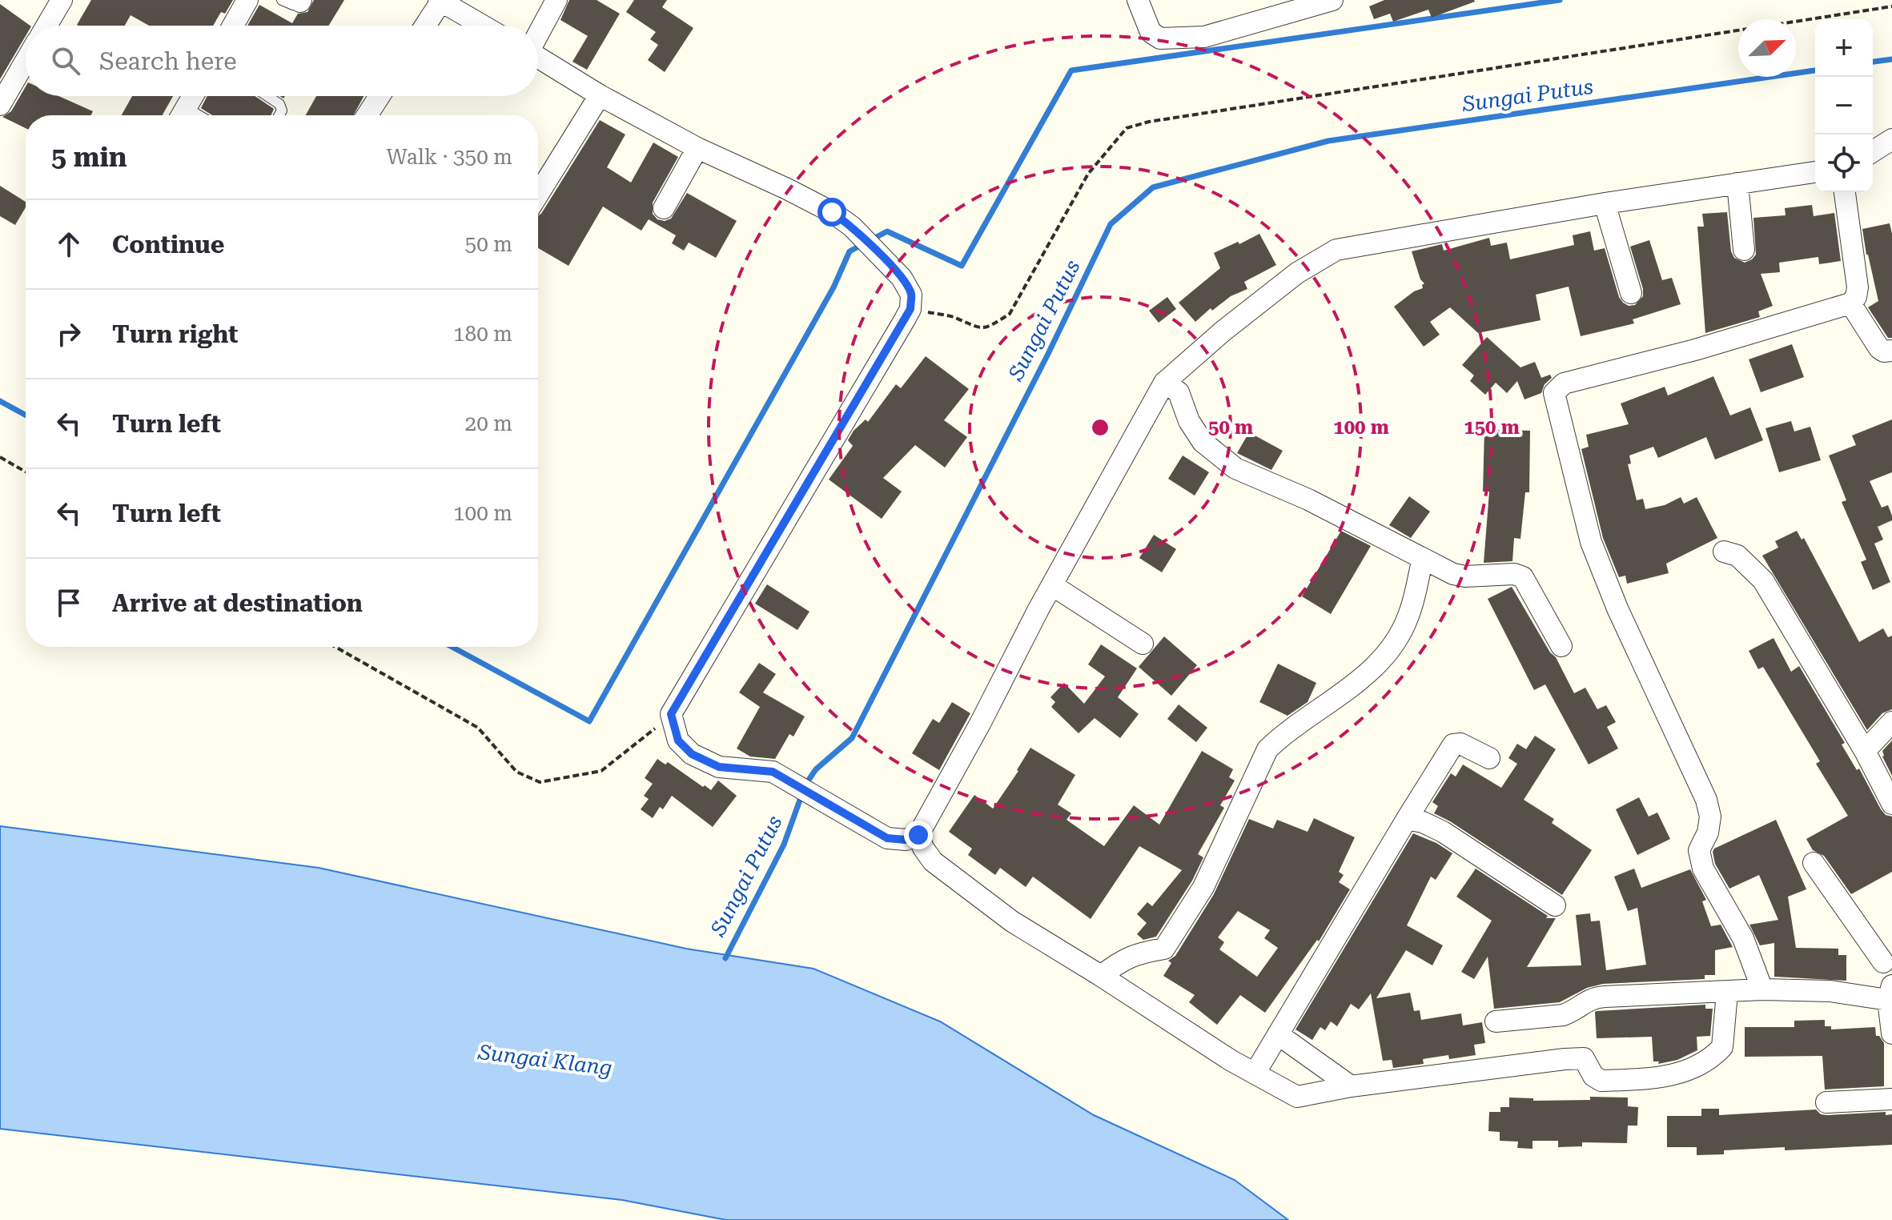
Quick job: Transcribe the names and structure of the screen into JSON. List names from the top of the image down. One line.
{"water":["Sungai Putus","Sungai Klang"],"north":"top right","page":{"map_buttons":["+","−"],"search":"Search here","heading":["5 min","Walk · 350 m"],"list":[["Continue","50 m"],["Turn right","180 m"],["Turn left","20 m"],["Turn left","100 m"],"Arrive at destination"]},"rings":["50 m","100 m","150 m"]}
